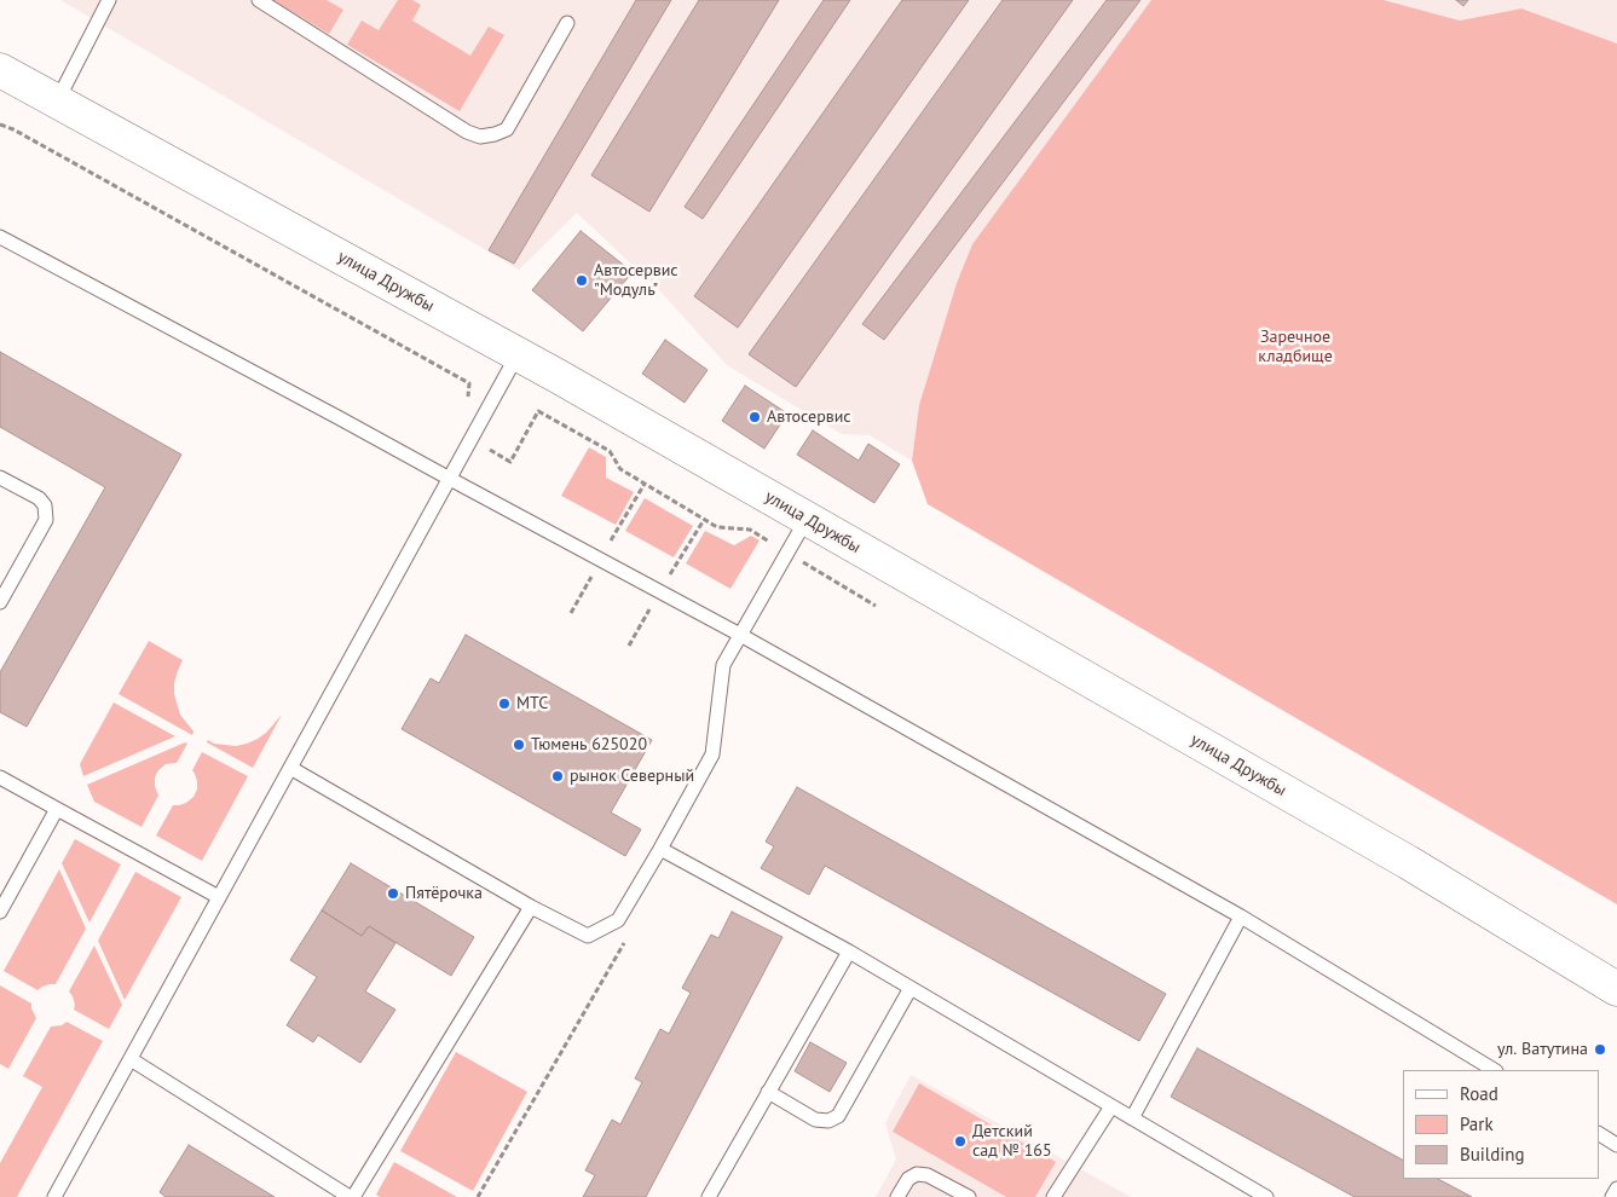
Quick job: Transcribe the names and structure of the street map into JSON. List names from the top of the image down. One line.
{"streets":{"main road":["улица Дружбы"]},"parks":["Заречное кладбище"],"places":["Автосервис \"Модуль\"","Автосервис","МТС","Тюмень 625020","рынок Северный","Пятёрочка","ул. Ватутина","Детский сад № 165"],"legend":["Road","Park","Building"]}
